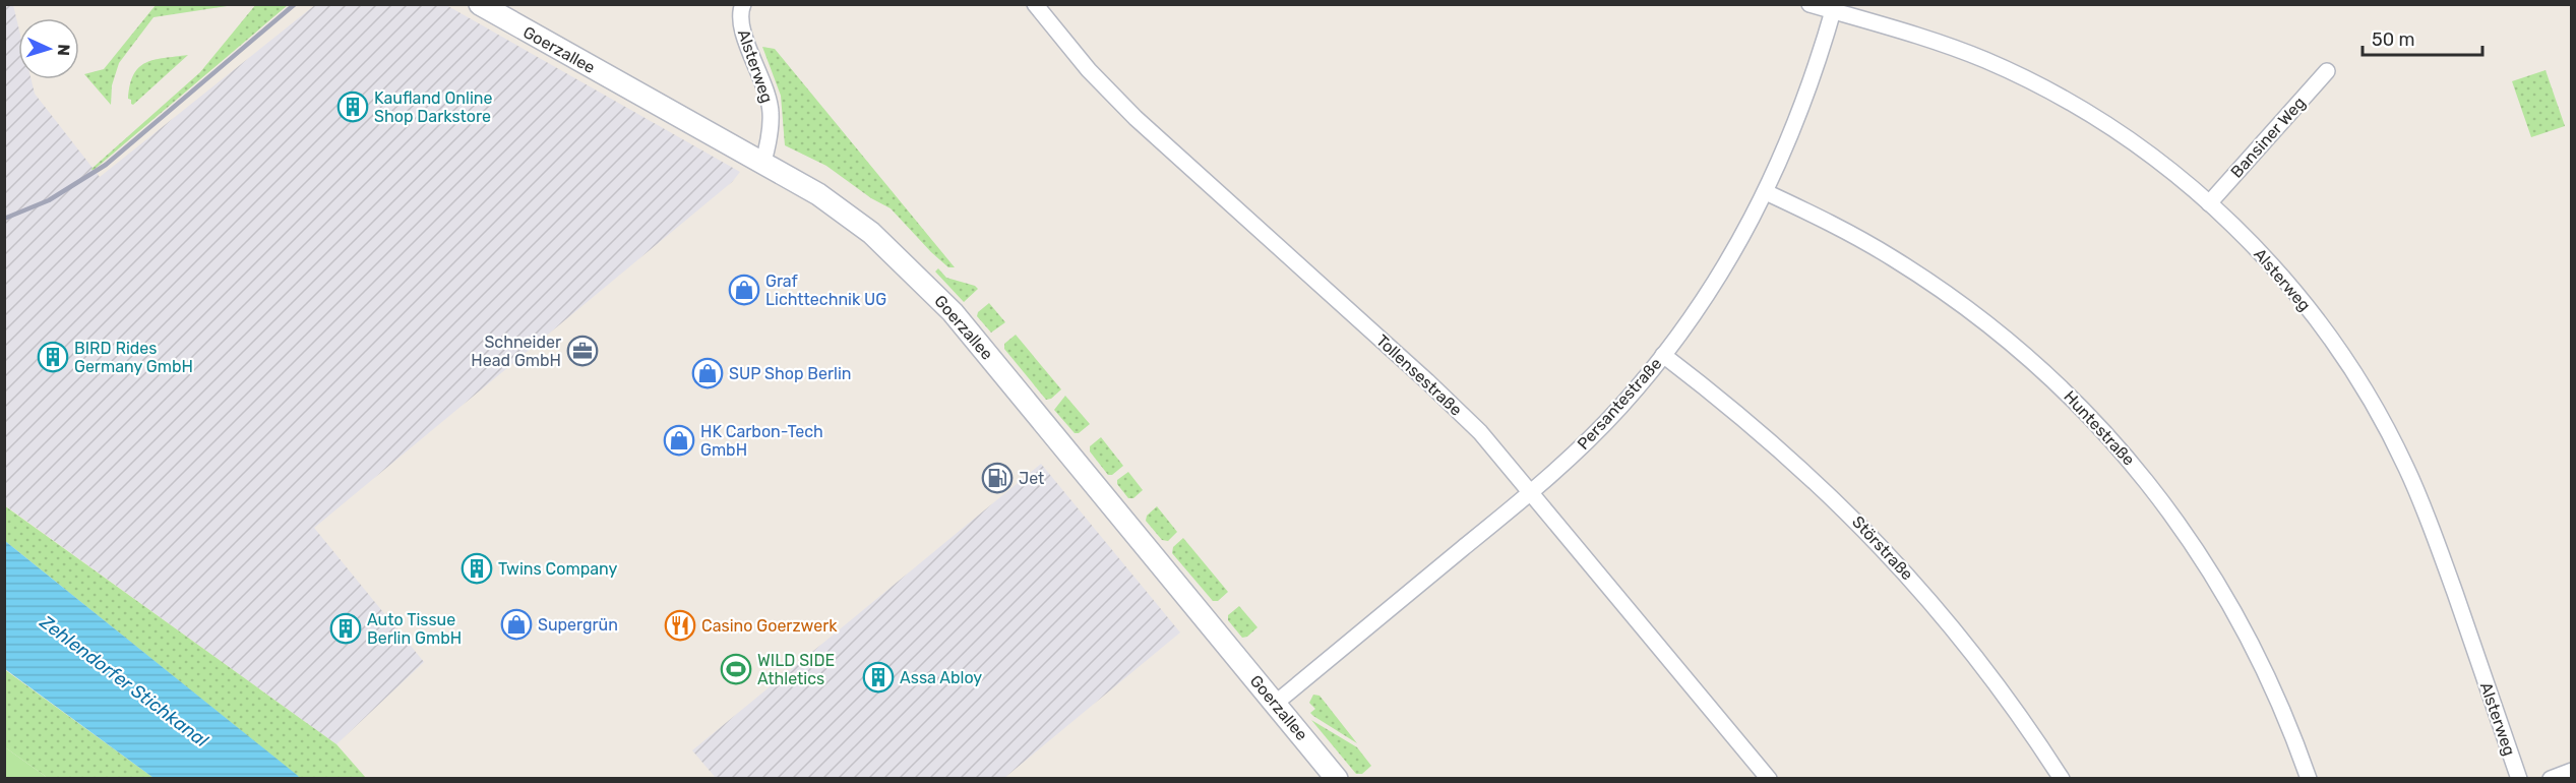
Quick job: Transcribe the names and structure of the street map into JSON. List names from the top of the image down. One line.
{"streets":{"main road":["Goerzallee"],"street":["Alsterweg","Bansiner Weg","Tollensestraße","Persantestraße","Huntestraße","Störstraße"]},"crossings":[["Goerzallee","Alsterweg"],["Goerzallee","Persantestraße"],["Alsterweg","Bansiner Weg"],["Alsterweg","Persantestraße"],["Tollensestraße","Persantestraße"],["Persantestraße","Huntestraße"],["Persantestraße","Störstraße"]],"water":["Zehlendorfer Stichkanal"],"places":{"building":["Kaufland Online Shop Darkstore","BIRD Rides Germany GmbH","Twins Company","Auto Tissue Berlin GmbH","Assa Abloy"],"shop":["Graf Lichttechnik UG","SUP Shop Berlin","HK Carbon-Tech GmbH","Supergrün"],"office":["Schneider Head GmbH"],"fuel station":["Jet"],"restaurant":["Casino Goerzwerk"],"sports":["WILD SIDE Athletics"]},"scale_bar":"50 m","north":"right"}
